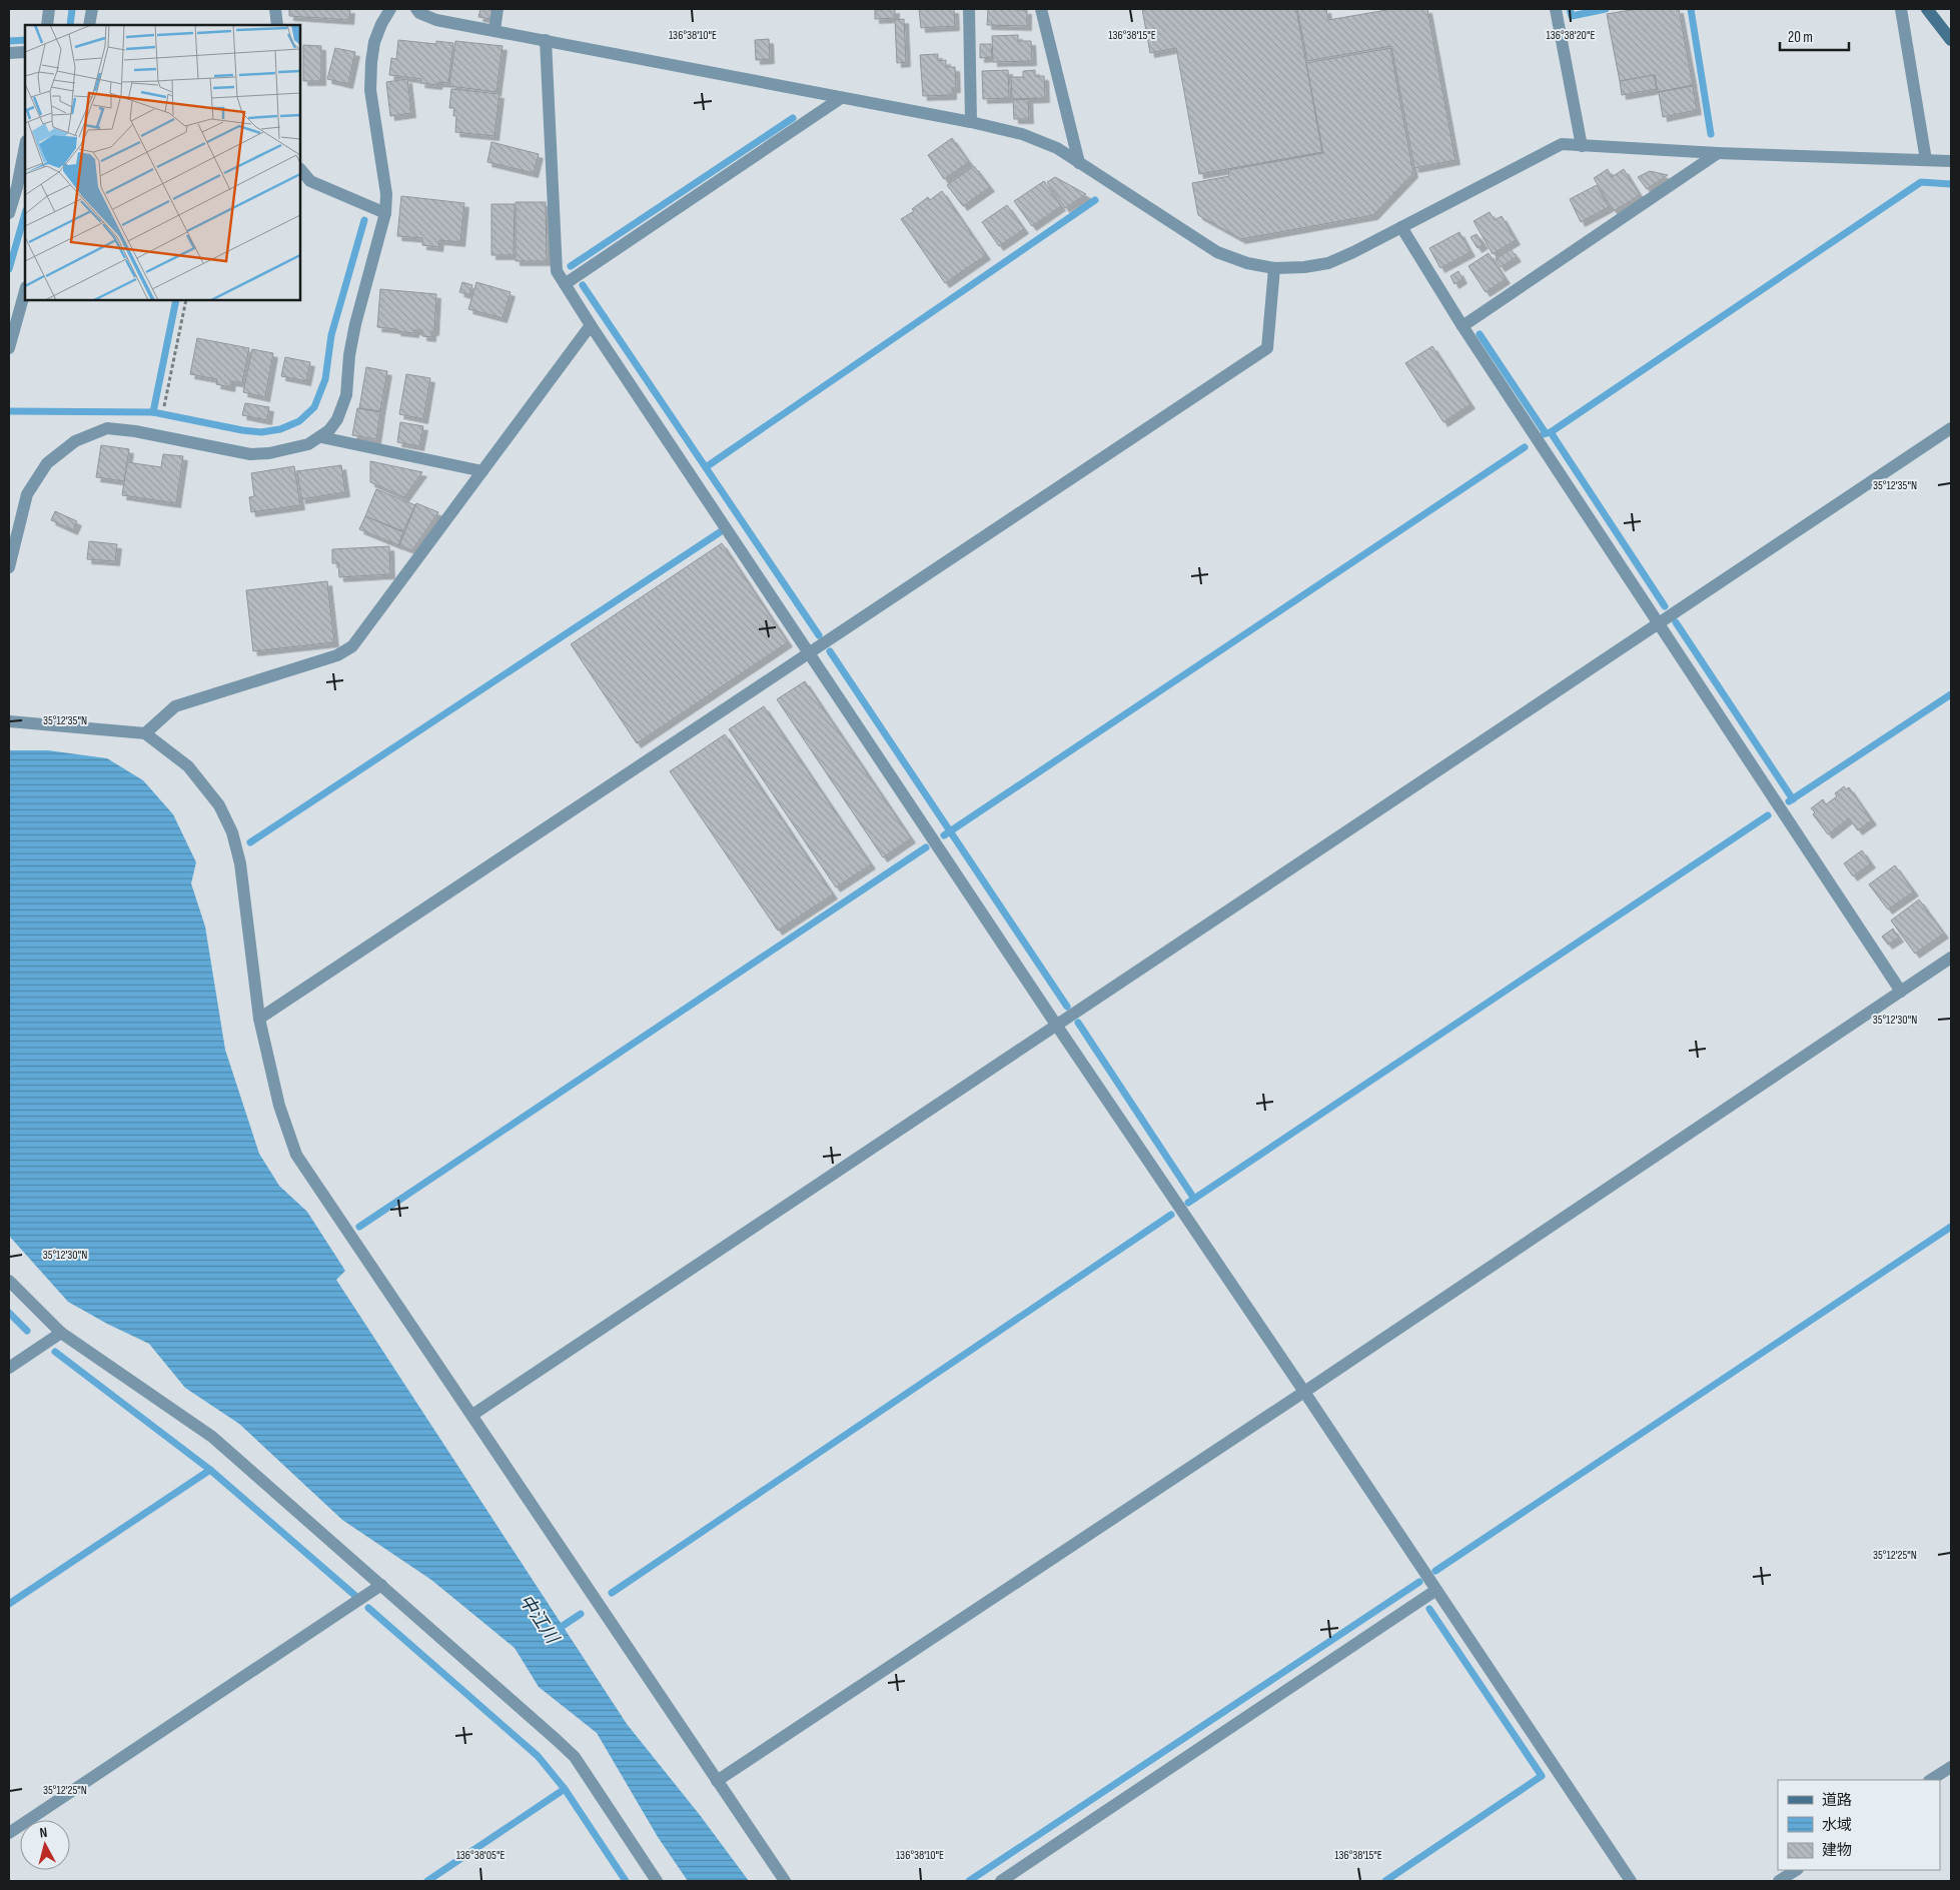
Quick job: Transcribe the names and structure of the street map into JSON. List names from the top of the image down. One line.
{"water":["中江川"],"legend":["道路","水域","建物"],"scale_bar":"20 m","north":"top","coordinates":["136°38'10\"E","136°38'15\"E","136°38'20\"E","35°12'35\"N","35°12'30\"N","35°12'25\"N","136°38'05\"E"]}
